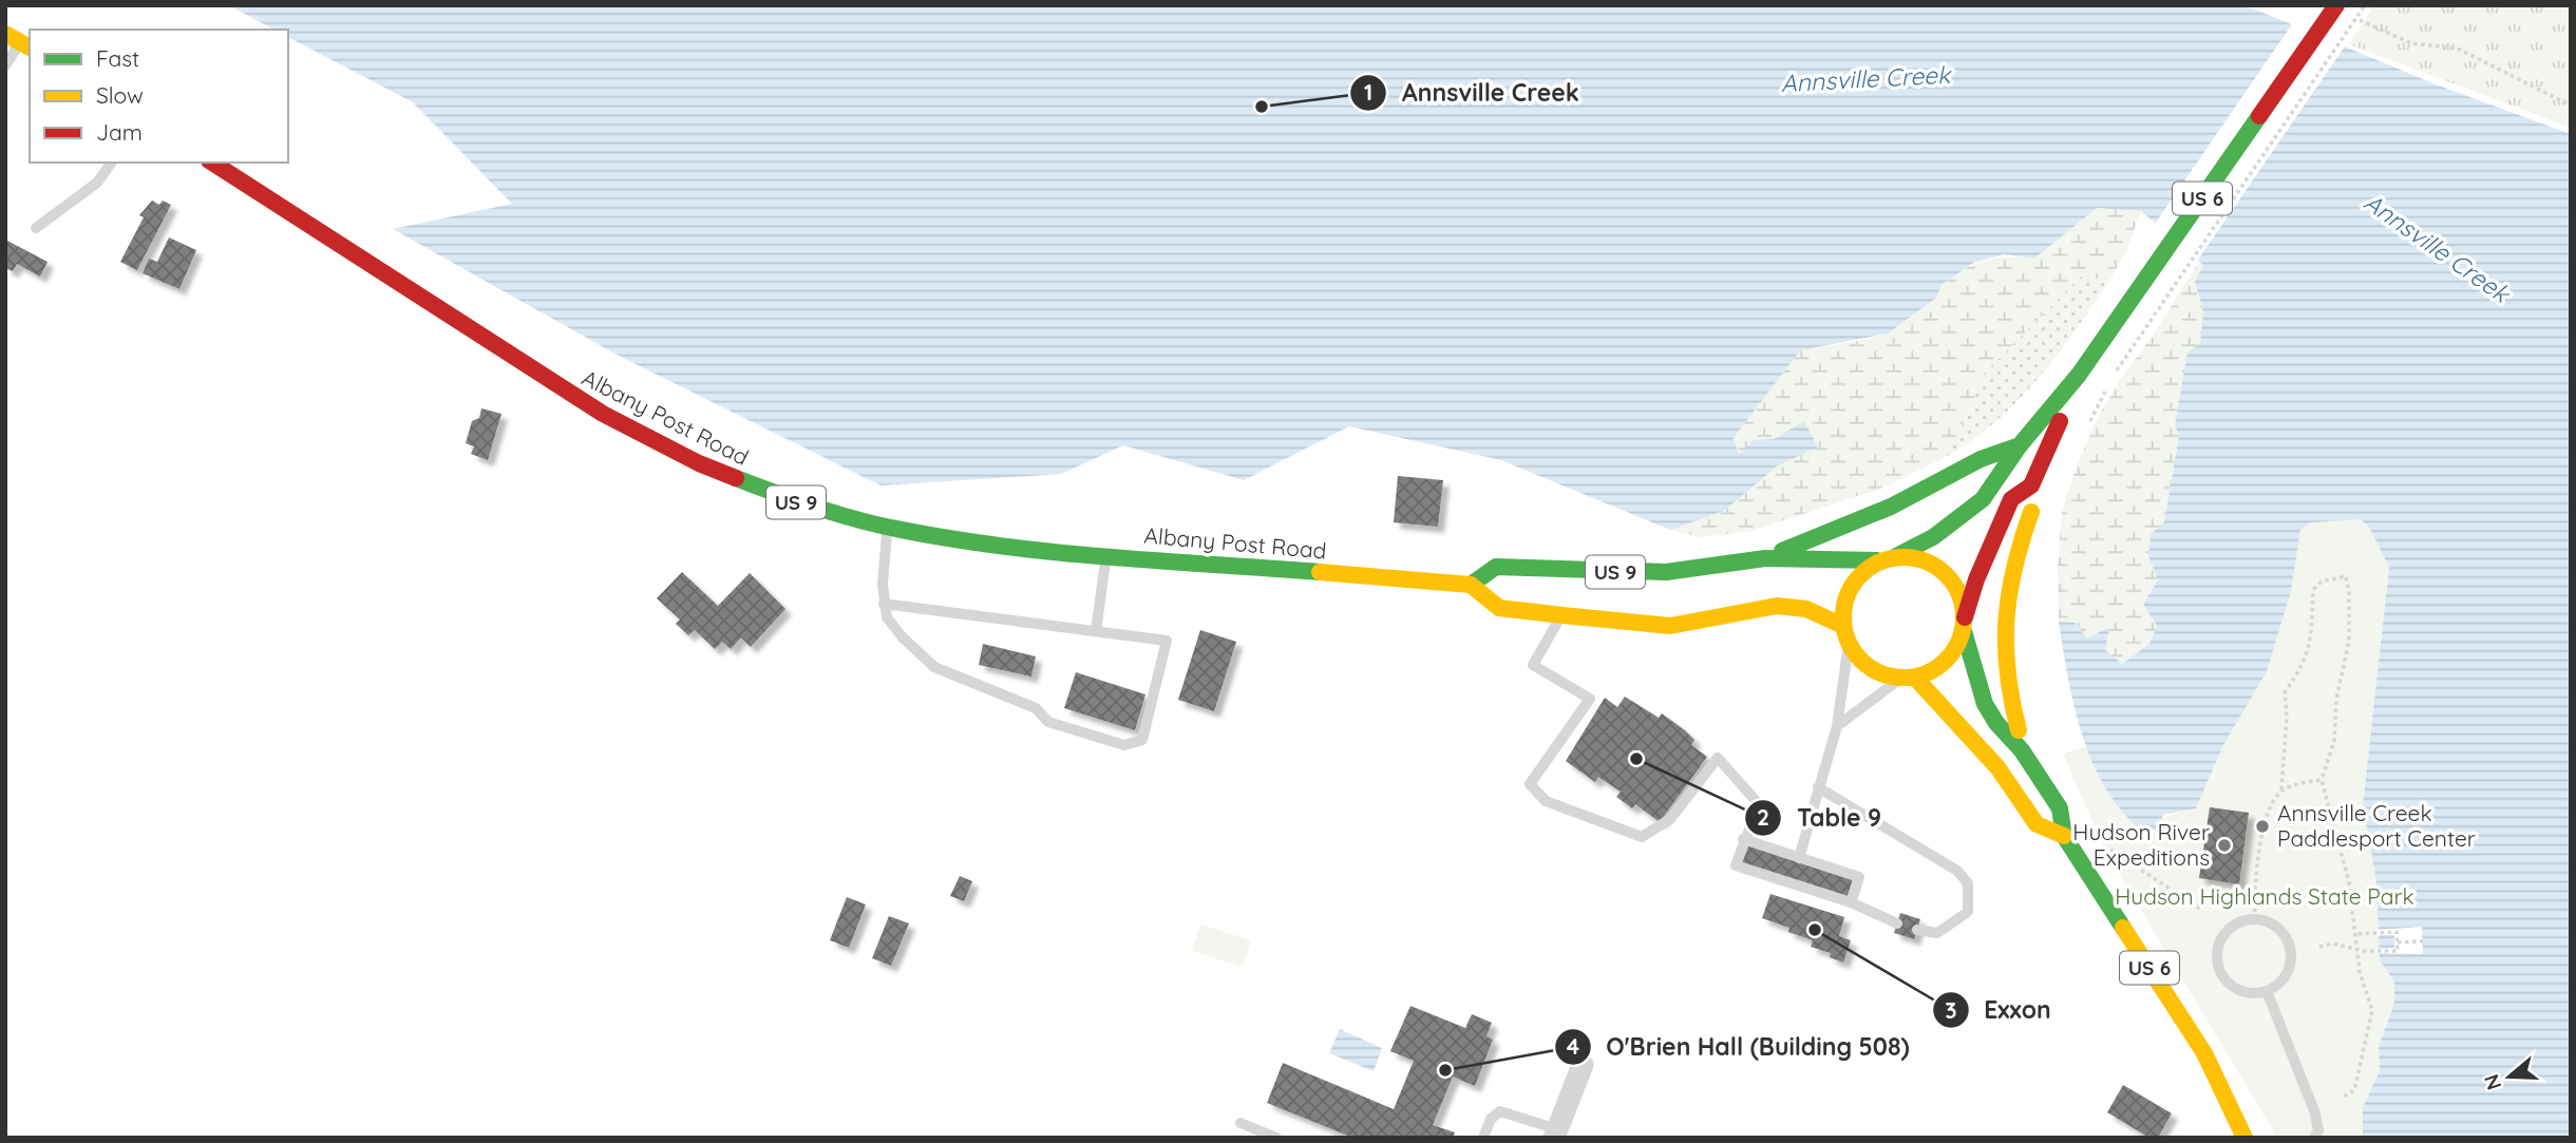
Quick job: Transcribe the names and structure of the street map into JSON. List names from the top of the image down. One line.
{"streets":{"highway":["US 6","Albany Post Road","US 9"]},"crossings":[["US 6","US 9"],["Albany Post Road","US 9"]],"water":["Annsville Creek"],"parks":["Hudson Highlands State Park"],"places":["Annsville Creek","Table 9","Annsville Creek Paddlesport Center","Hudson River Expeditions","Exxon","O'Brien Hall (Building 508)"],"legend":["Fast","Slow","Jam"],"north":"left"}
